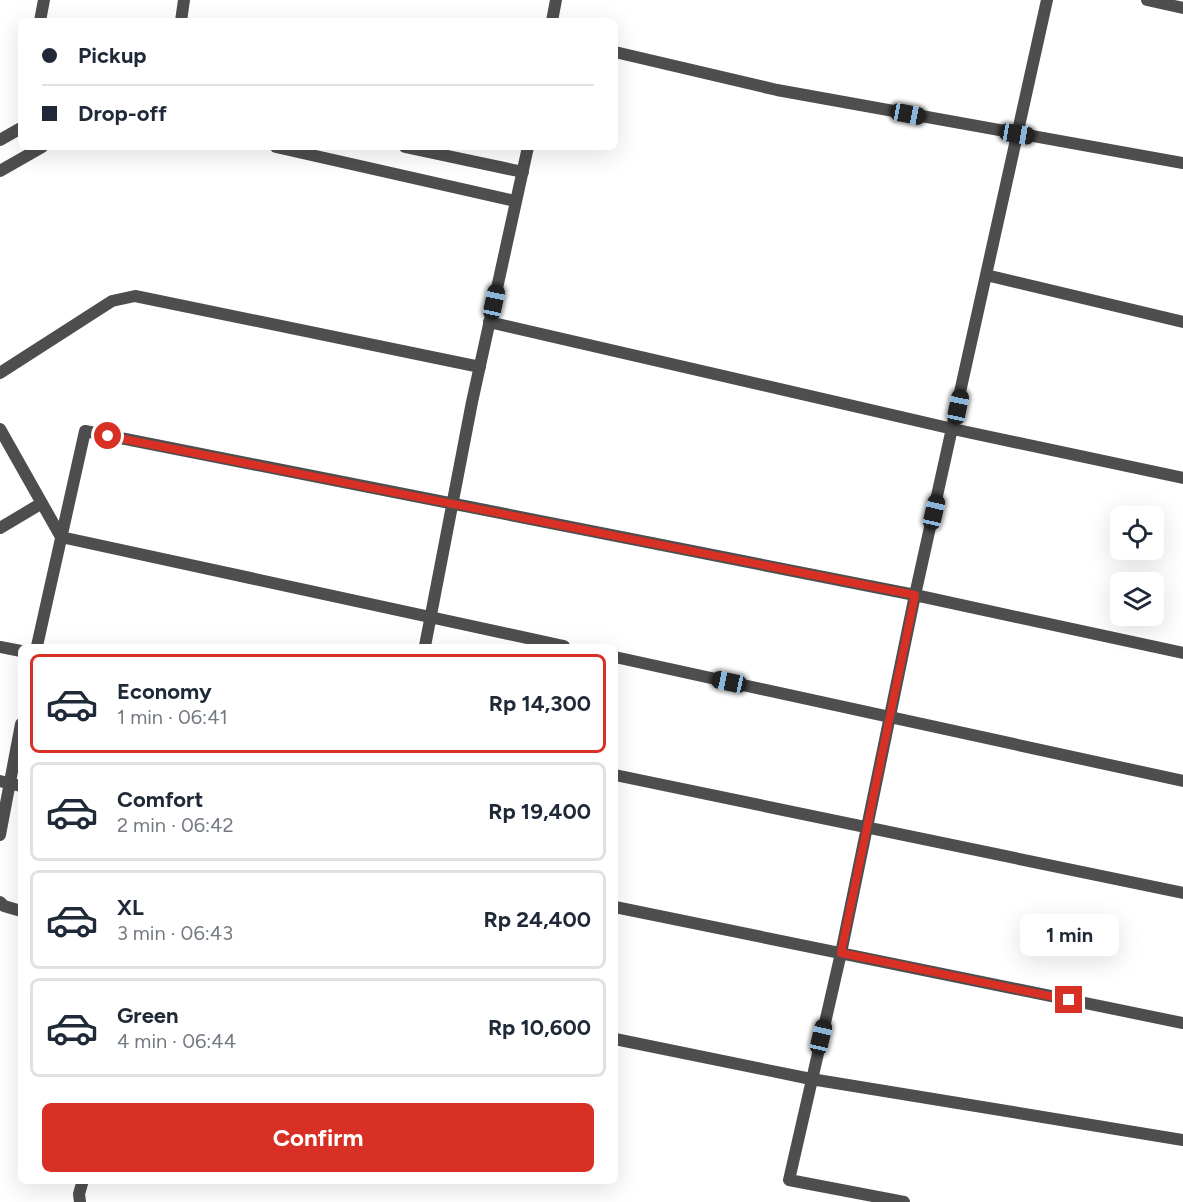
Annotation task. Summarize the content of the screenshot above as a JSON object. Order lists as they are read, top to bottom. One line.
{"page":{"banner":["Pickup","Drop-off"],"list":[{"name":"Economy","note":"1 min · 06:41","value":"Rp 14,300"},{"name":"Comfort","note":"2 min · 06:42","value":"Rp 19,400"},{"name":"XL","note":"3 min · 06:43","value":"Rp 24,400"},{"name":"Green","note":"4 min · 06:44","value":"Rp 10,600"}],"bubble":"1 min","buttons":"Confirm"}}
